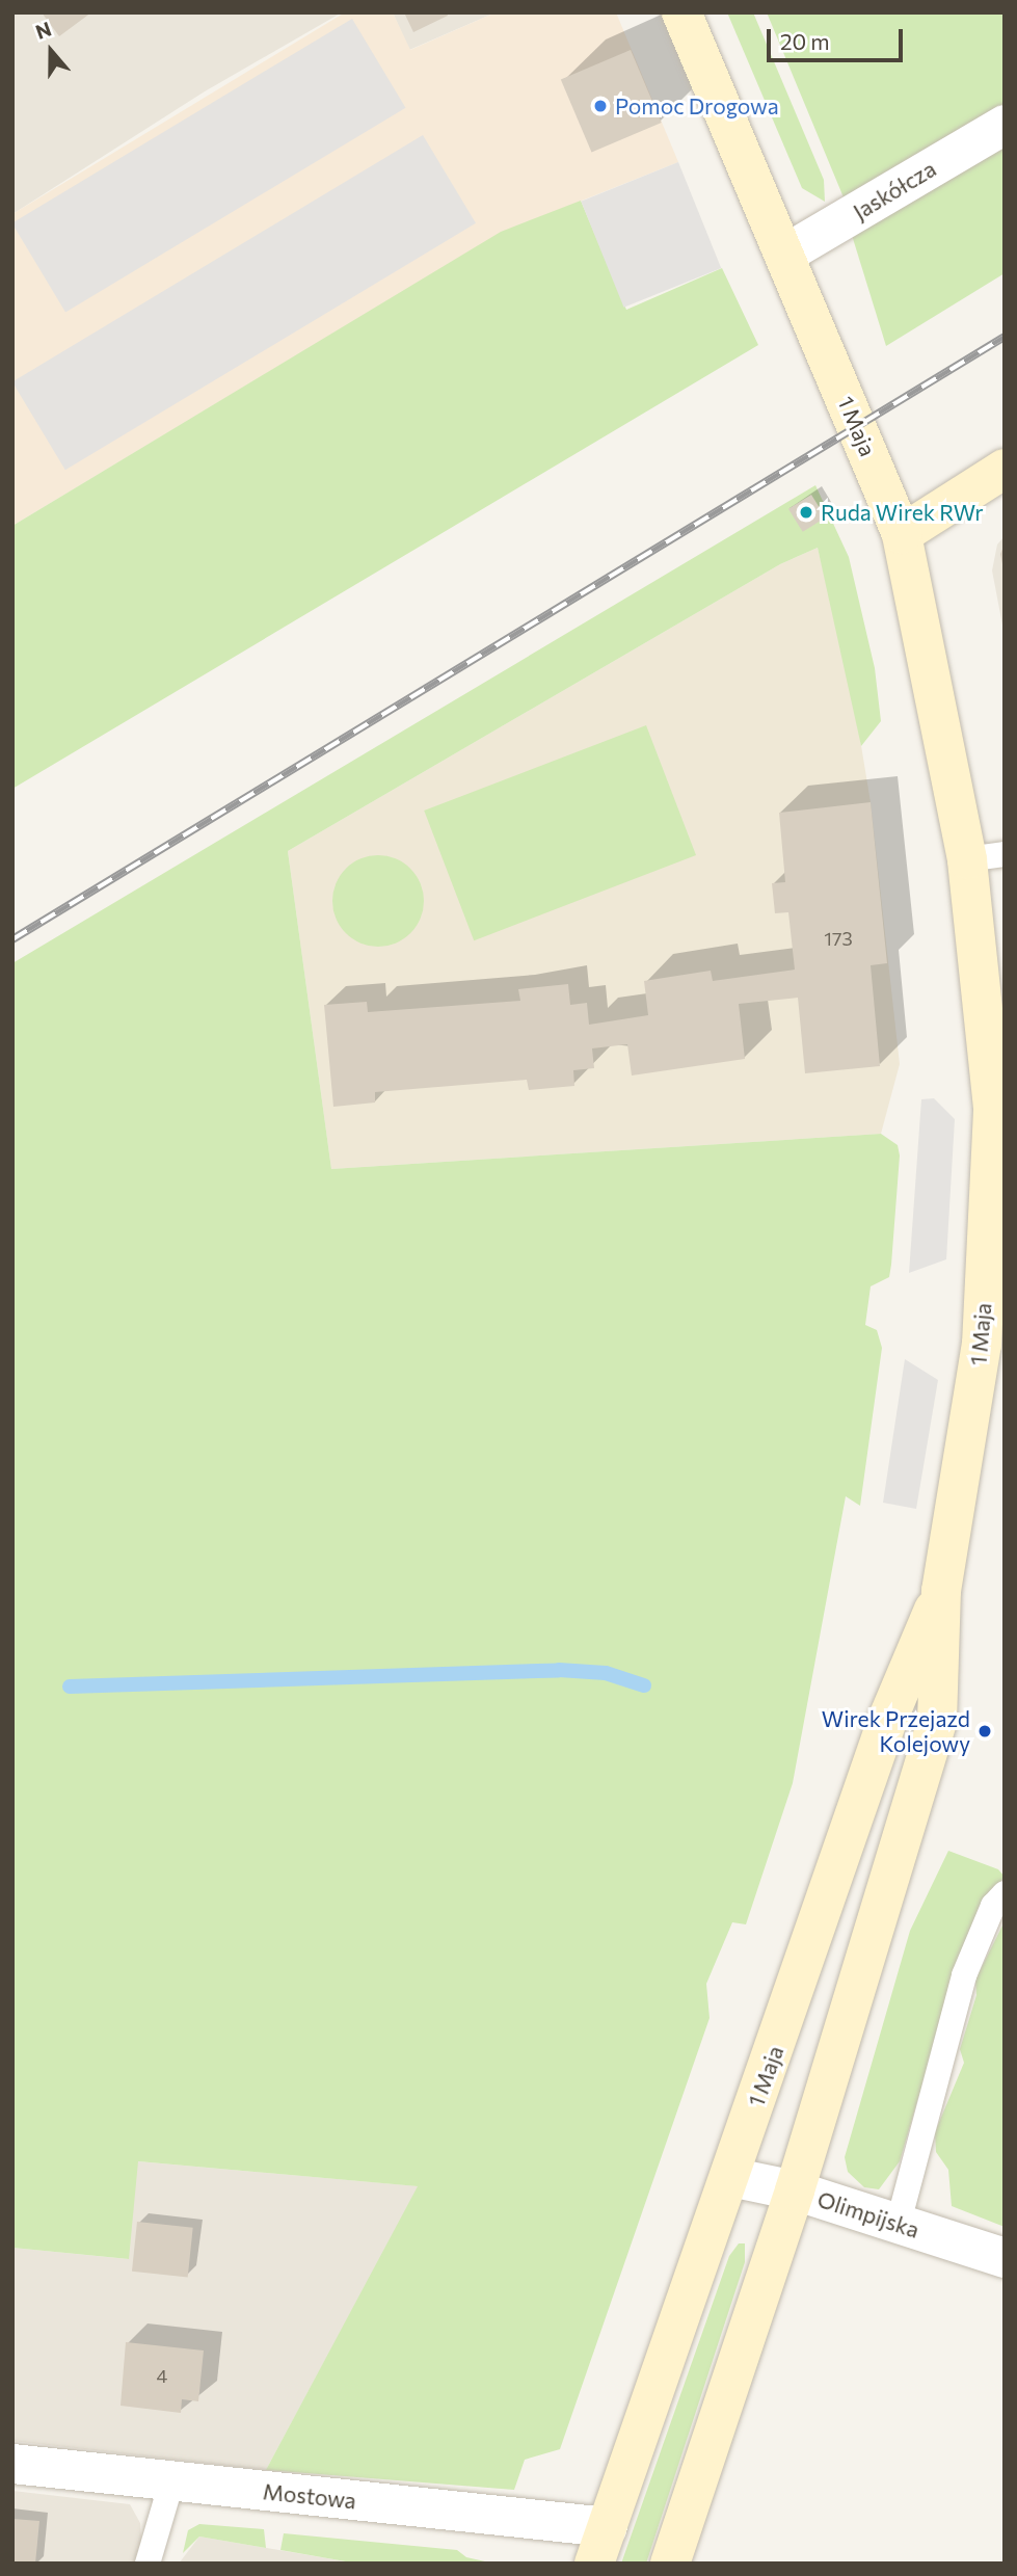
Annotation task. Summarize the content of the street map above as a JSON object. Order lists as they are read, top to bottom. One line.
{"streets":{"main road":["1 Maja"],"street":["Jaskółcza","Olimpijska","Mostowa"]},"crossings":[["Jaskółcza","1 Maja"],["1 Maja","Olimpijska"],["1 Maja","Mostowa"]],"places":["Pomoc Drogowa","Ruda Wirek RWr","Wirek Przejazd Kolejowy"],"house_numbers":["173","4"],"scale_bar":"20 m","north":"top"}
